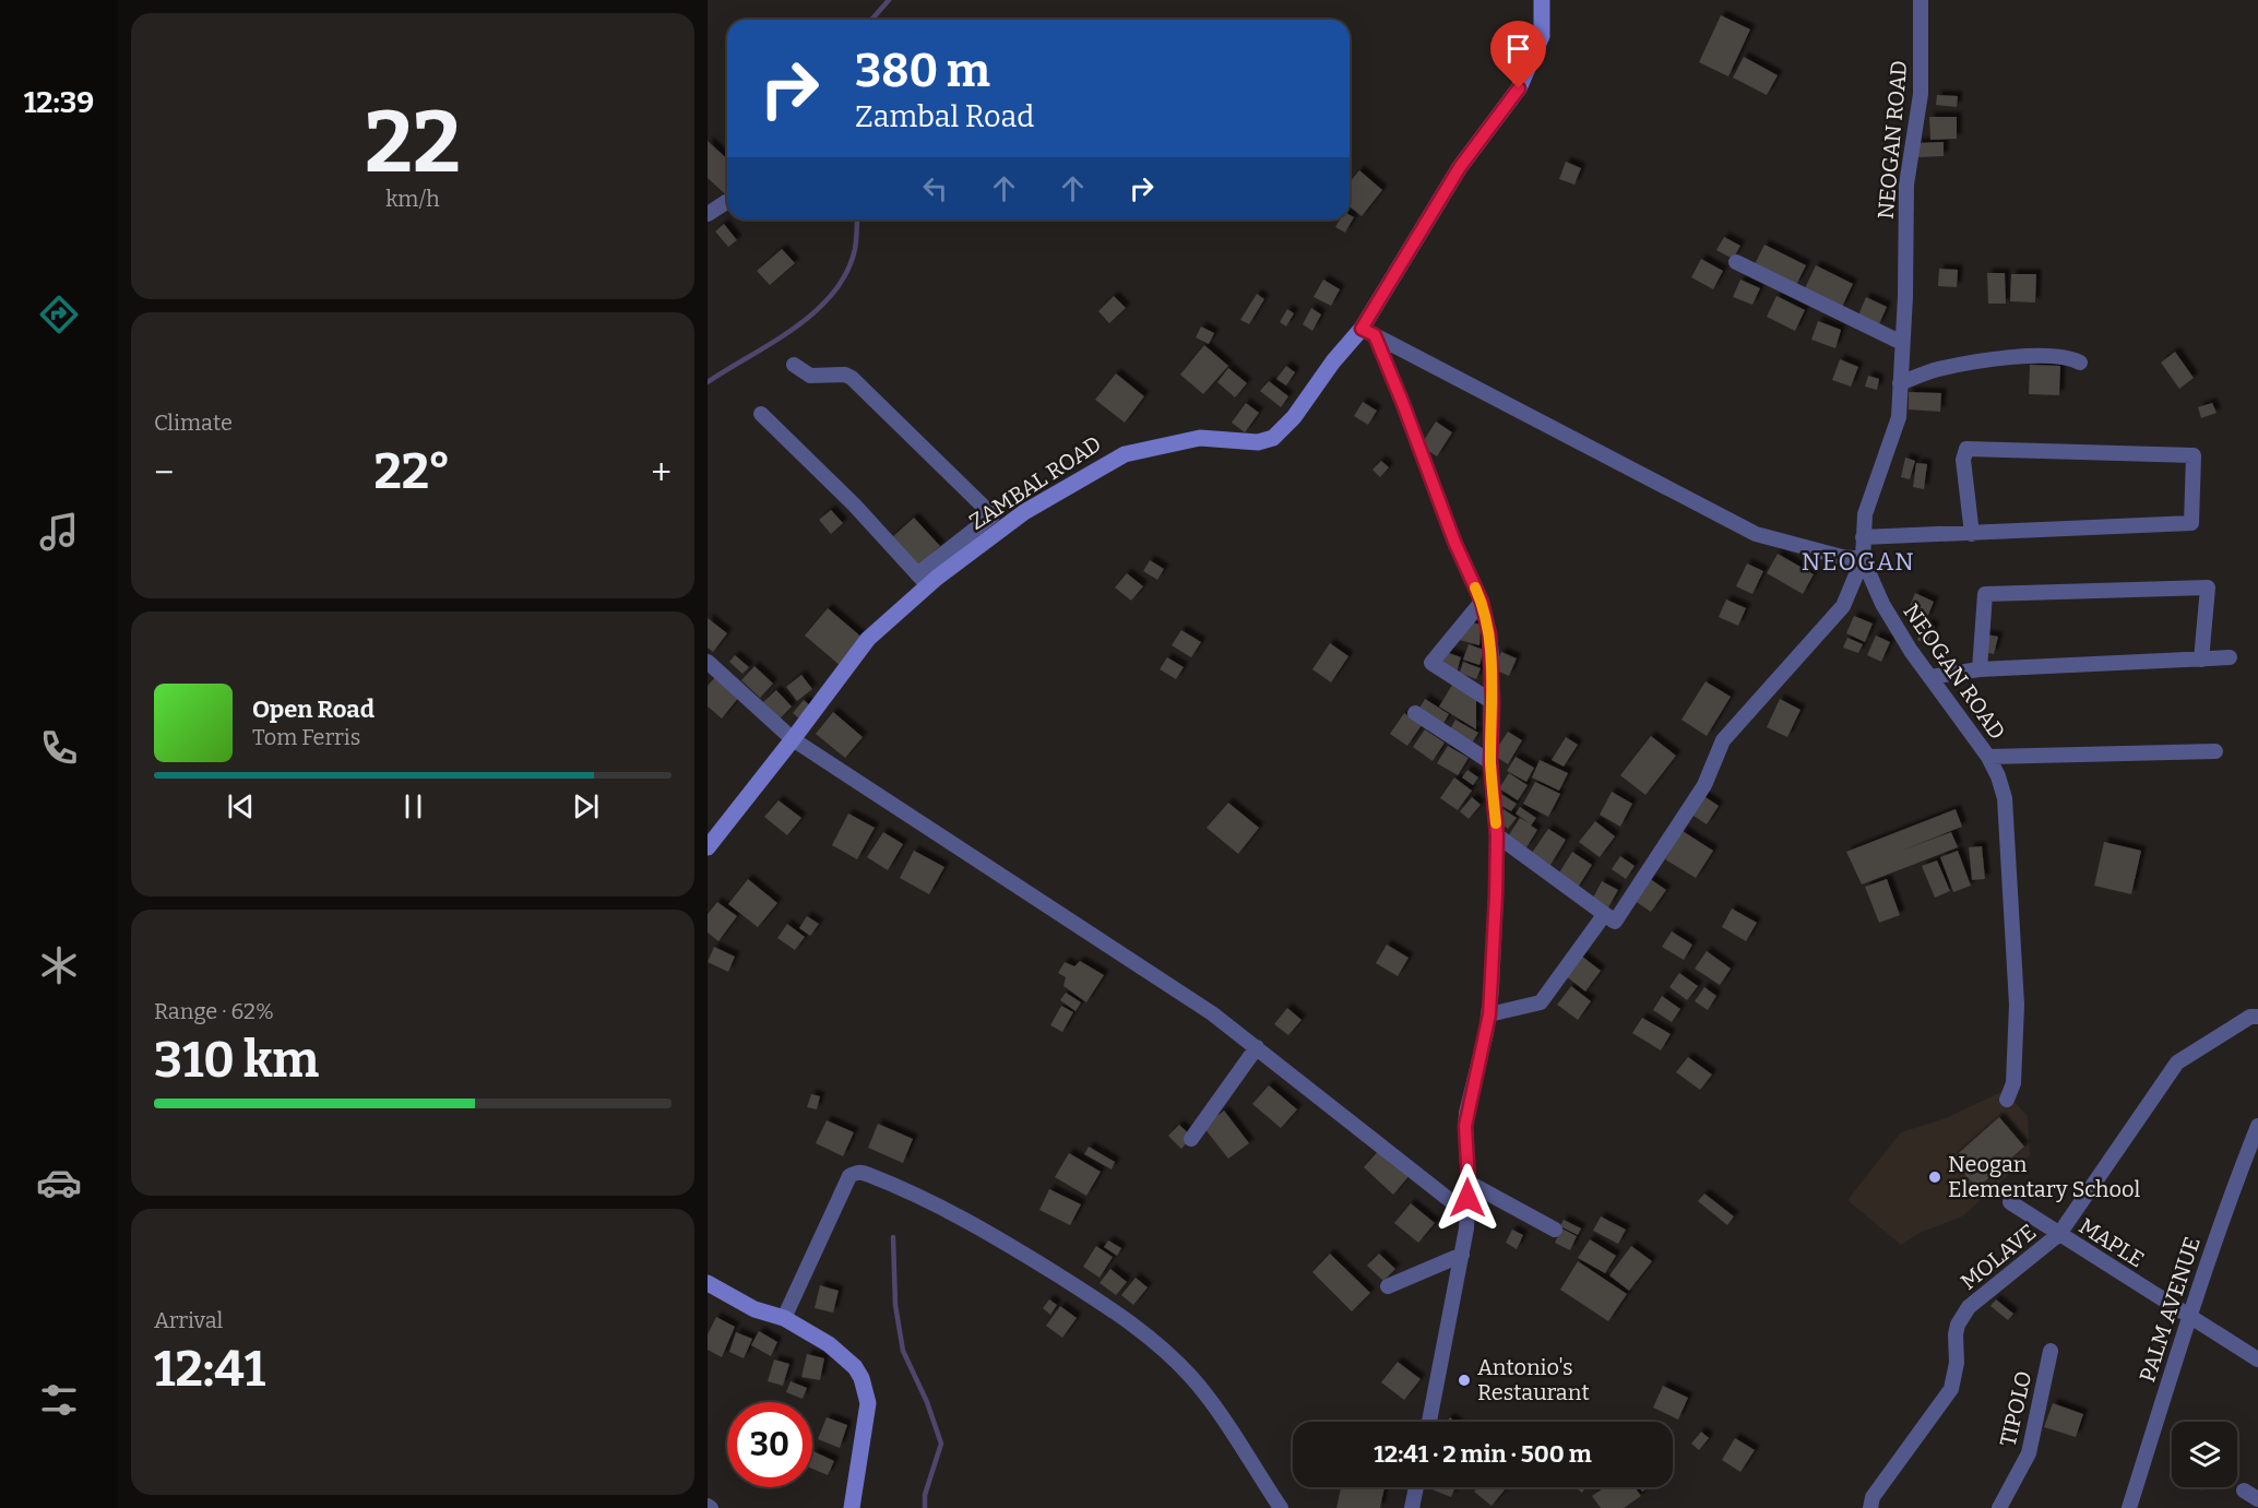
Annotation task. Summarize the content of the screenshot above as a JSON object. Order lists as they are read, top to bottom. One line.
{"streets":{"street":["NEOGAN ROAD","ZAMBAL ROAD","MAPLE","MOLAVE","PALM AVENUE","TIPOLO"]},"crossings":[["MAPLE","MOLAVE"],["MAPLE","PALM AVENUE"]],"districts":["NEOGAN"],"places":["Neogan Elementary School","Antonio's Restaurant"],"page":{"tabs":"12:39","tile":[["22","km/h"],"Climate",["Range · 62%","310 km"],["Arrival","12:41"]],"turn":["380 m","Zambal Road"],"heat":["−","22°","+"],"song":["Open Road","Tom Ferris"],"limit":"30","trip":"12:41 · 2 min · 500 m"}}
